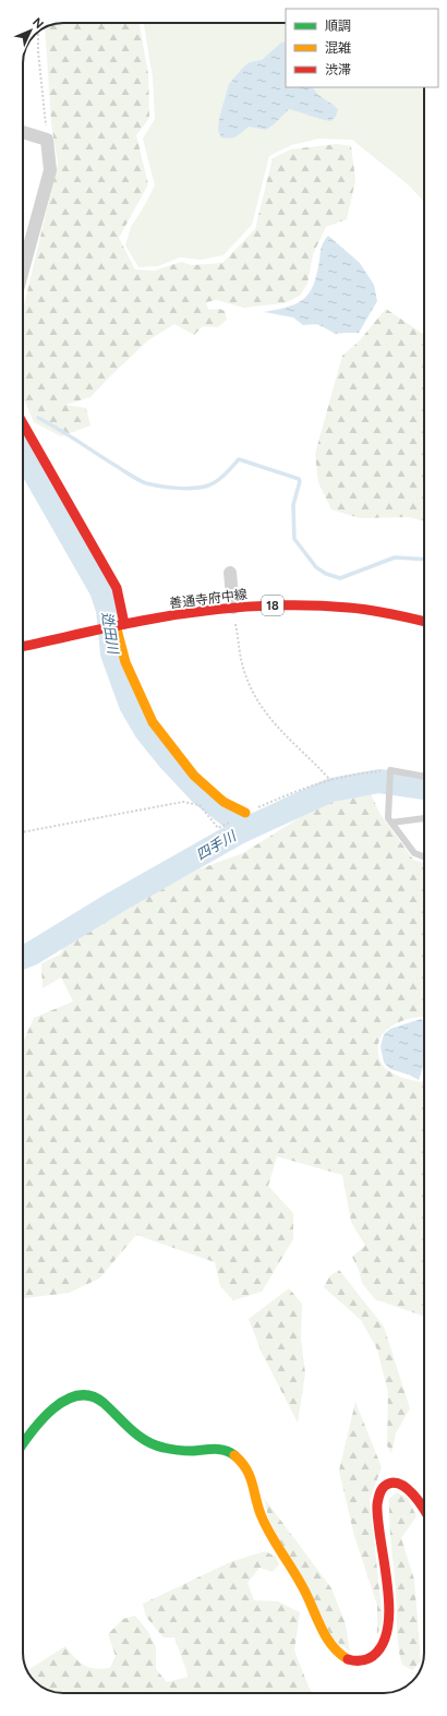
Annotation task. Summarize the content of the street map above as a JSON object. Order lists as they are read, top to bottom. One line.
{"streets":{"street":["善通寺府中線","18"]},"water":["迯田川","四手川"],"legend":["順調","混雑","渋滞"],"north":"top right"}
